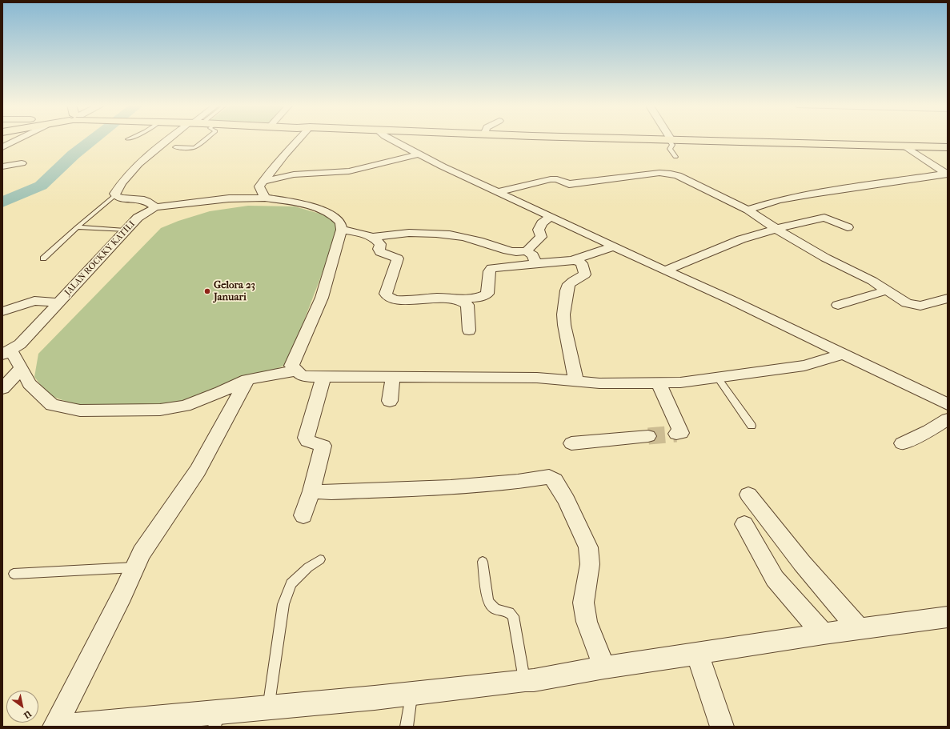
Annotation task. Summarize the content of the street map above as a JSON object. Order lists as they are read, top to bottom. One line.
{"streets":{"street":["JALAN ROCKKY KATILI"]},"places":["Gelora 23 Januari"],"north":"bottom right"}
